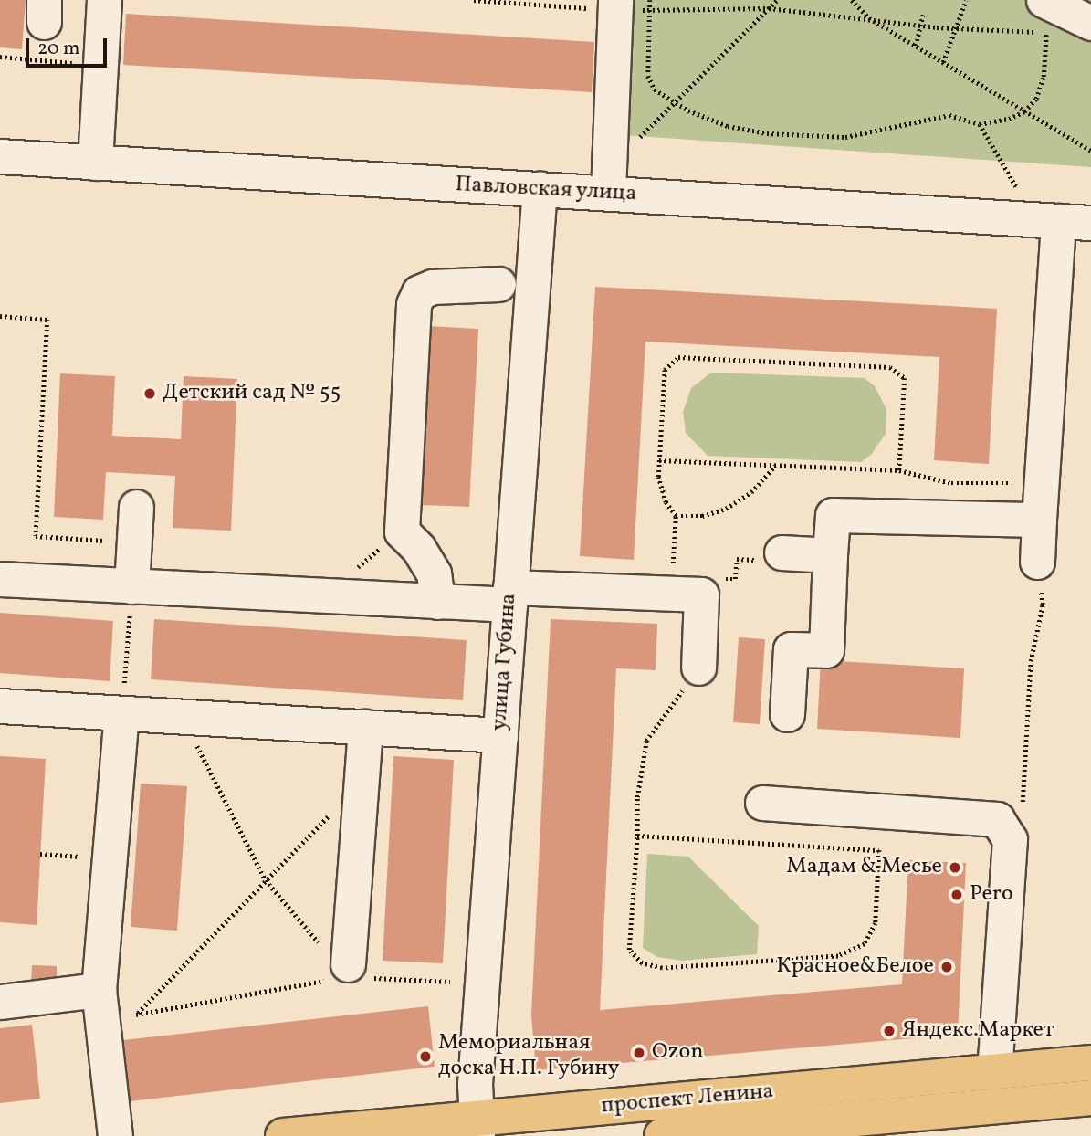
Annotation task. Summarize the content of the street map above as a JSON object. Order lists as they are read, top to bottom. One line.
{"streets":{"main road":["проспект Ленина"],"street":["Павловская улица","улица Губина"]},"crossings":[["Павловская улица","улица Губина"],["улица Губина","проспект Ленина"]],"places":["Детский сад № 55","Мадам & Месье","Pero","Красное&Белое","Яндекс.Маркет","Ozon","Мемориальная доска Н.П. Губину"],"scale_bar":"20 m"}
